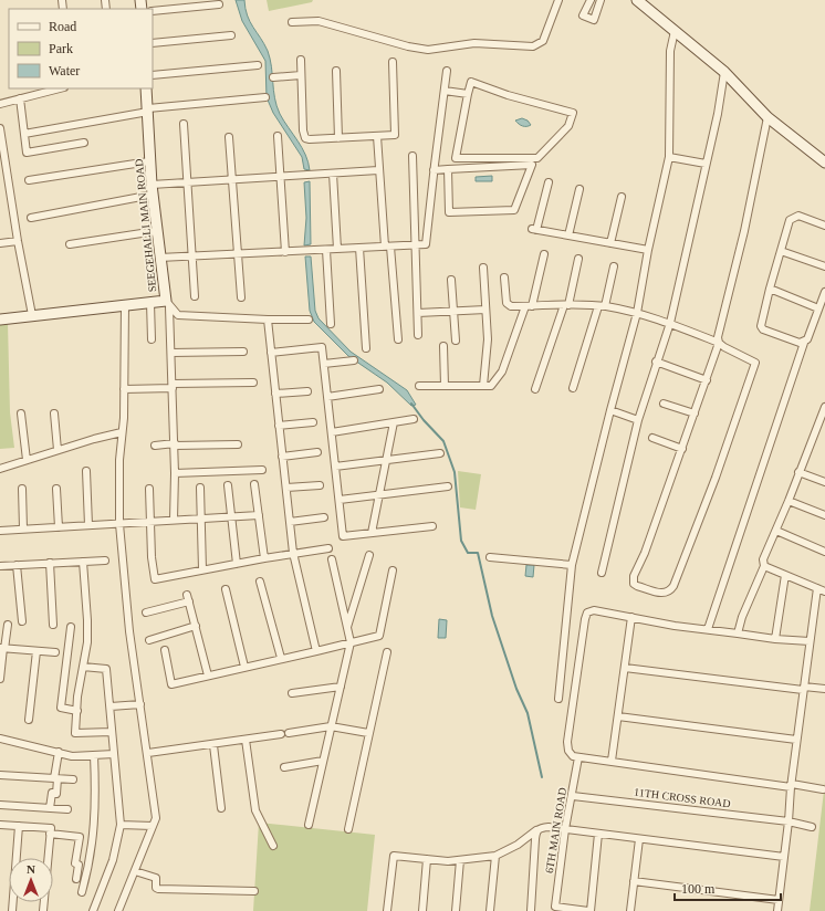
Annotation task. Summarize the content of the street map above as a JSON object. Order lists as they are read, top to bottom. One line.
{"streets":{"street":["SEEGEHALLI MAIN ROAD","11TH CROSS ROAD","6TH MAIN ROAD"]},"crossings":[["11TH CROSS ROAD","6TH MAIN ROAD"]],"legend":["Road","Park","Water"],"scale_bar":"100 m","north":"top"}
